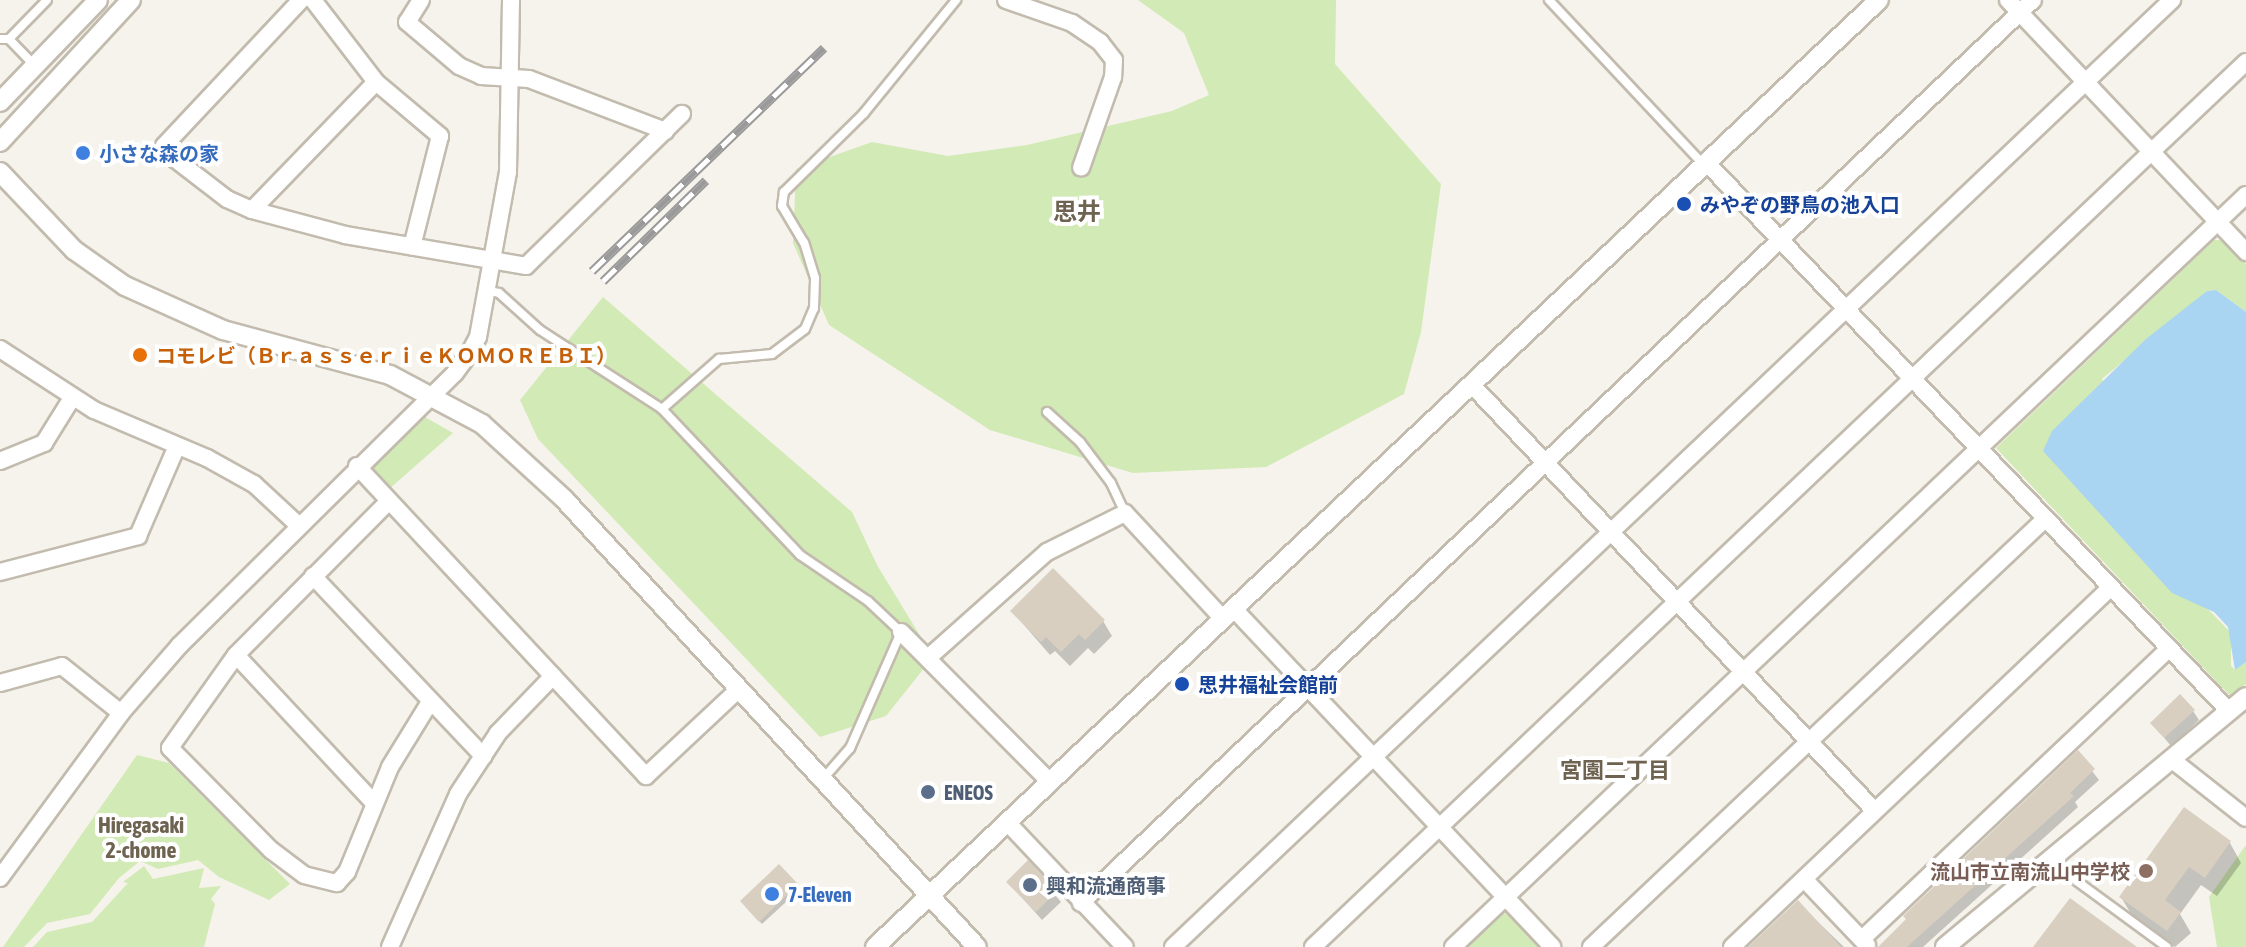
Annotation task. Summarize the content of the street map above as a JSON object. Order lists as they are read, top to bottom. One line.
{"districts":["思井","宮園二丁目","Hiregasaki 2-chome"],"places":["小さな森の家","みやぞの野鳥の池入口","コモレビ（ＢｒａｓｓｅｒｉｅＫＯＭＯＲＥＢＩ）","思井福祉会館前","ENEOS","流山市立南流山中学校","興和流通商事","7-Eleven"]}
